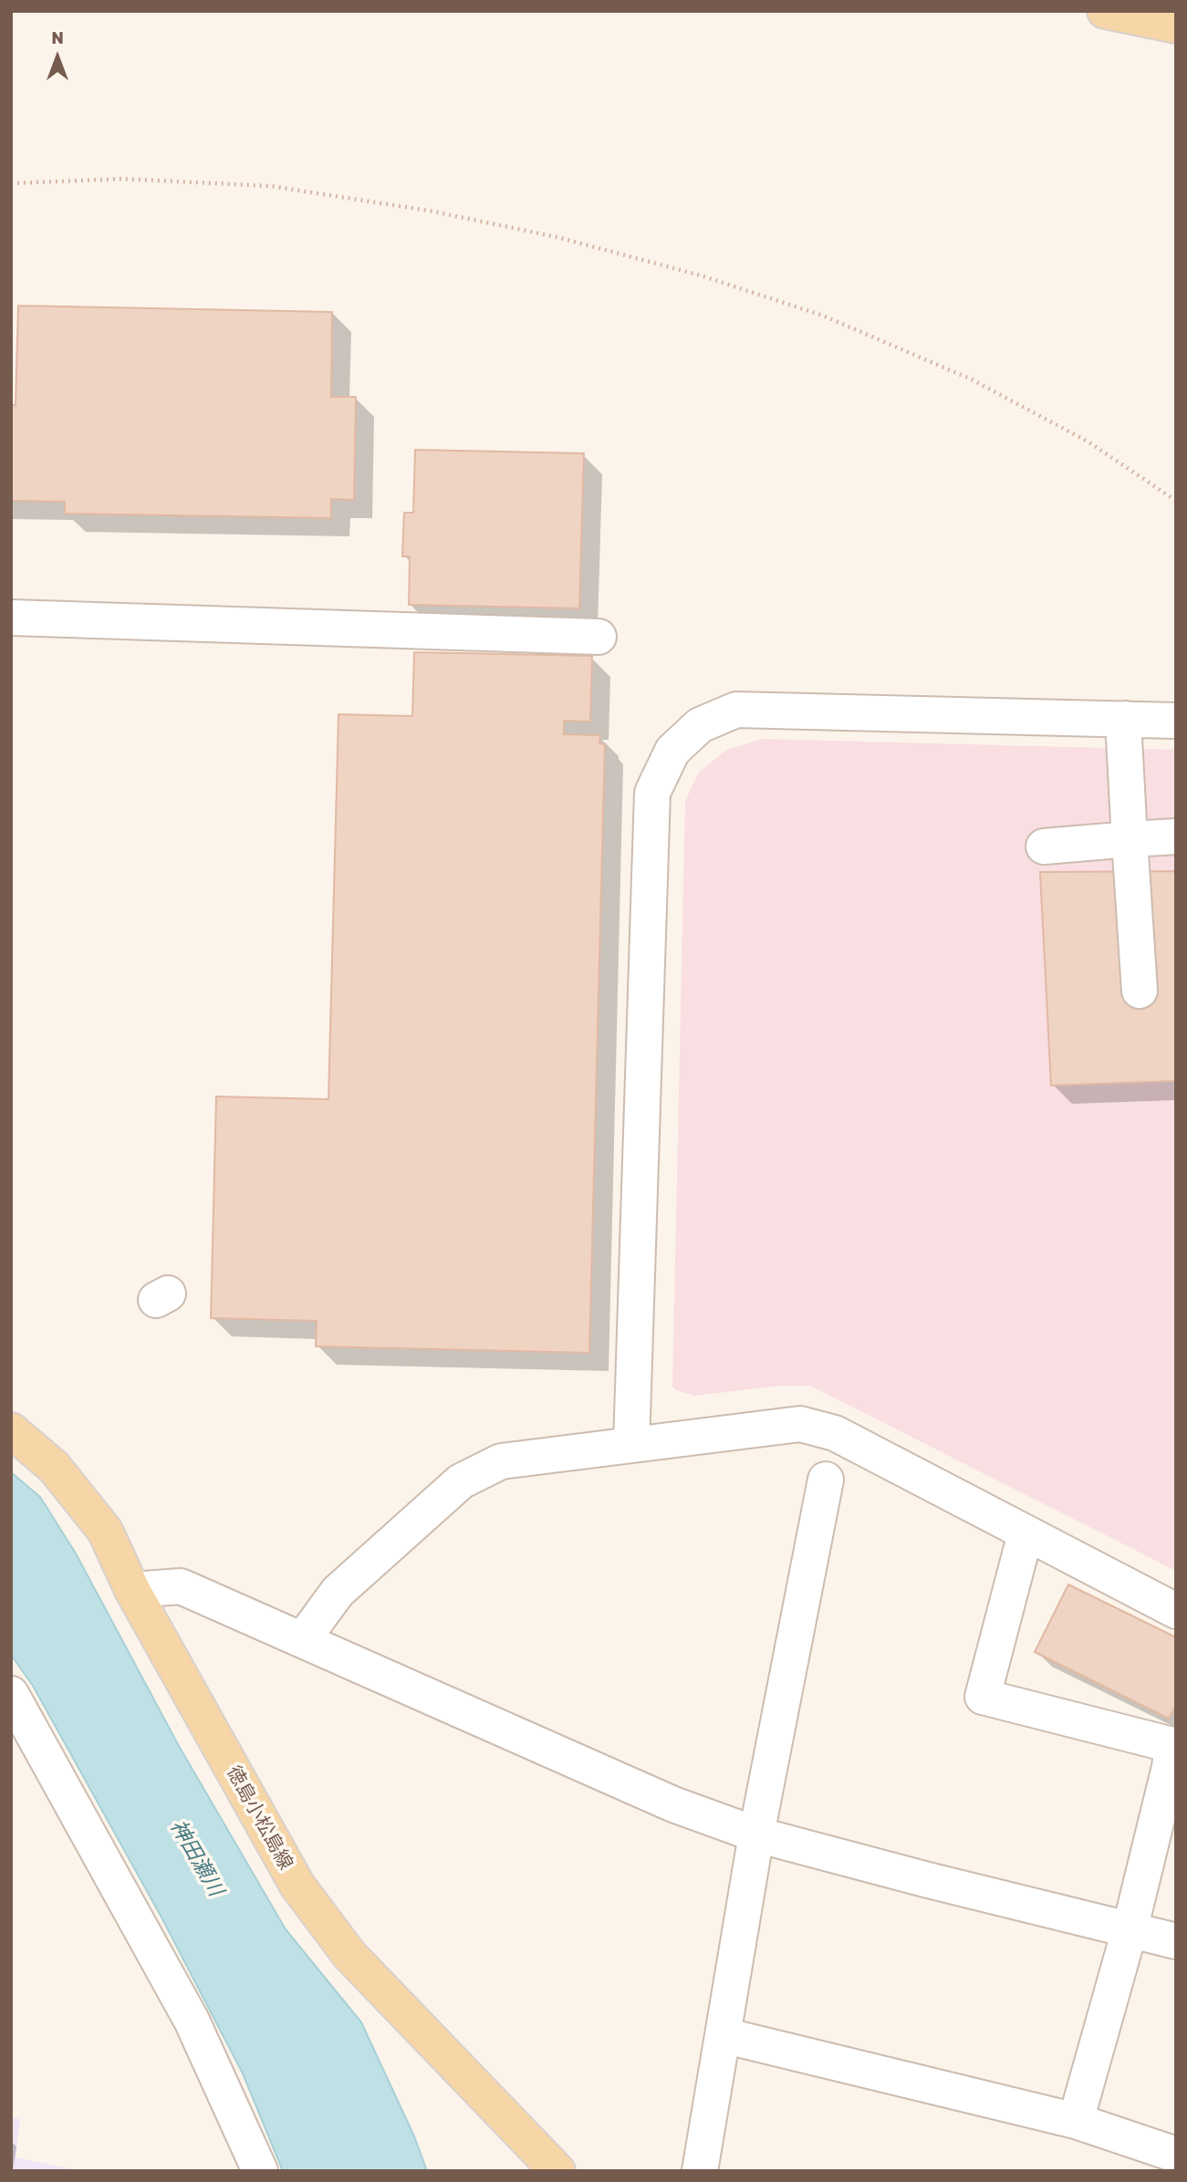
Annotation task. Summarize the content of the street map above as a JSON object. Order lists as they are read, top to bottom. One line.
{"streets":{"main road":["徳島小松島線"]},"water":["神田瀬川"],"north":"top"}
